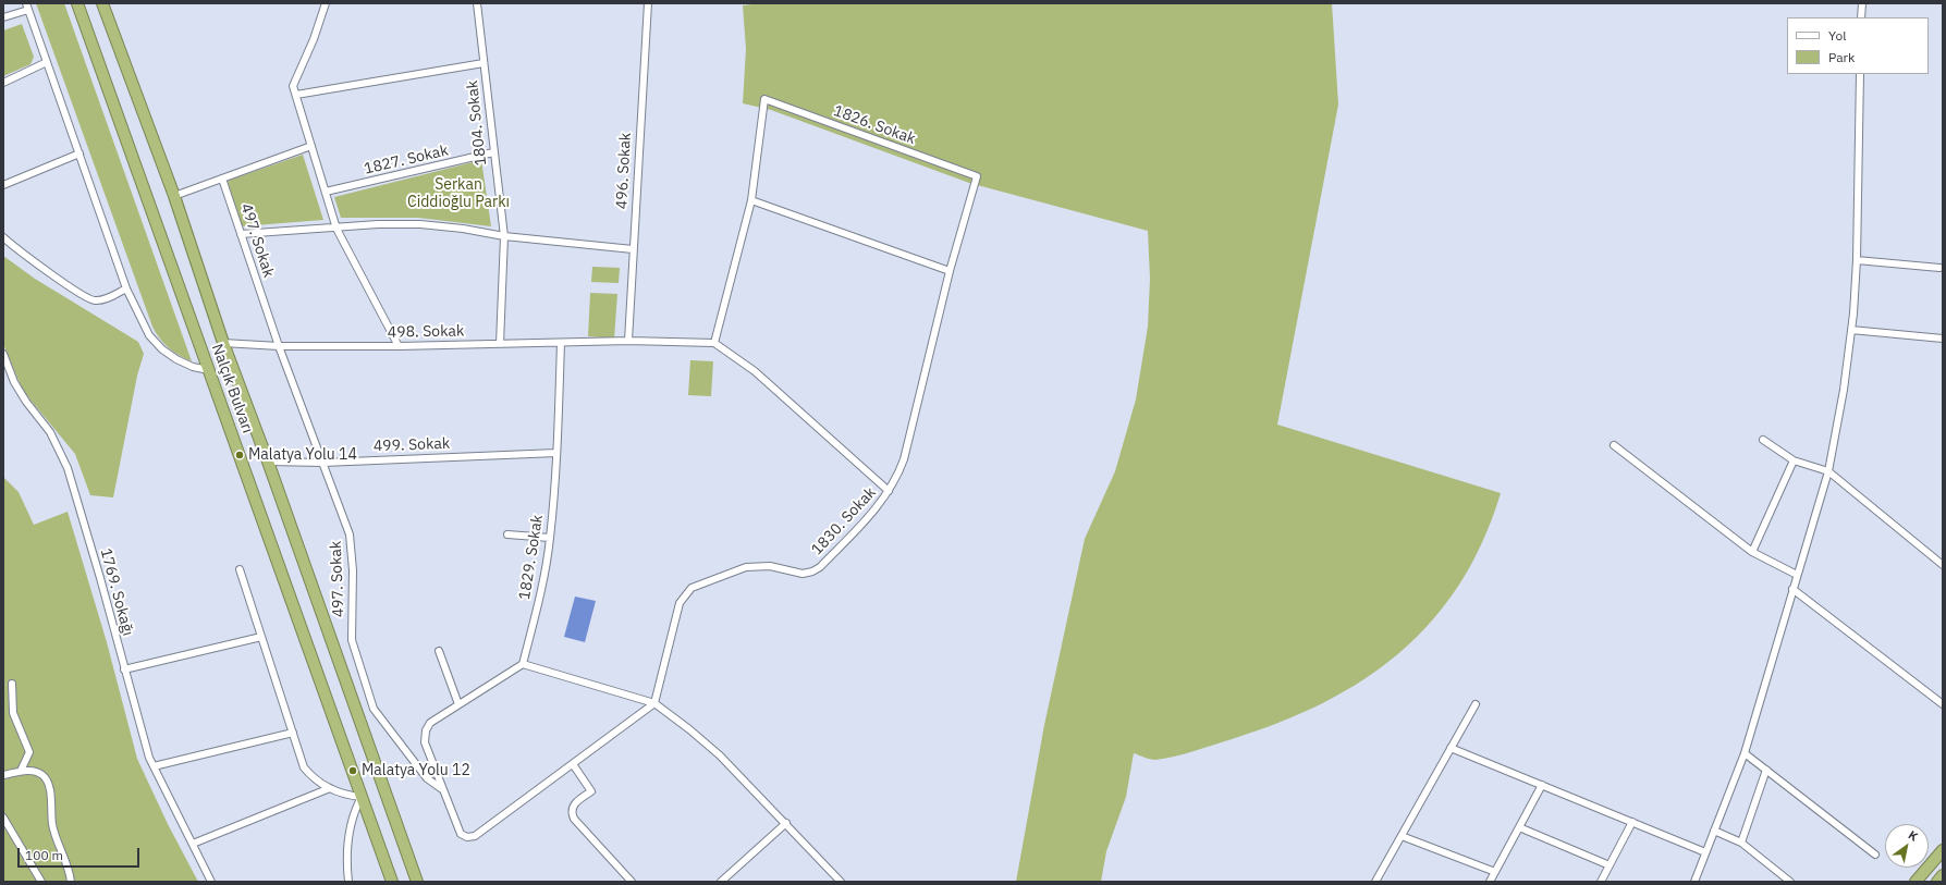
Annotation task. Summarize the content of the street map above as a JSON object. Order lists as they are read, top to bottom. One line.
{"streets":{"highway":["Nalçık Bulvarı"],"street":["1804. Sokak","1826. Sokak","1827. Sokak","496. Sokak","497. Sokak","498. Sokak","499. Sokak","1830. Sokak","1829. Sokak","1769. Sokağı"]},"crossings":[["1804. Sokak","1827. Sokak"],["1804. Sokak","498. Sokak"],["1826. Sokak","1830. Sokak"],["496. Sokak","498. Sokak"],["497. Sokak","498. Sokak"],["497. Sokak","499. Sokak"],["498. Sokak","Nalçık Bulvarı"],["498. Sokak","1829. Sokak"],["Nalçık Bulvarı","499. Sokak"],["499. Sokak","1829. Sokak"]],"parks":["Serkan Ciddioğlu Parkı"],"places":["Malatya Yolu 14","Malatya Yolu 12"],"legend":["Yol","Park"],"scale_bar":"100 m","north":"top right"}
